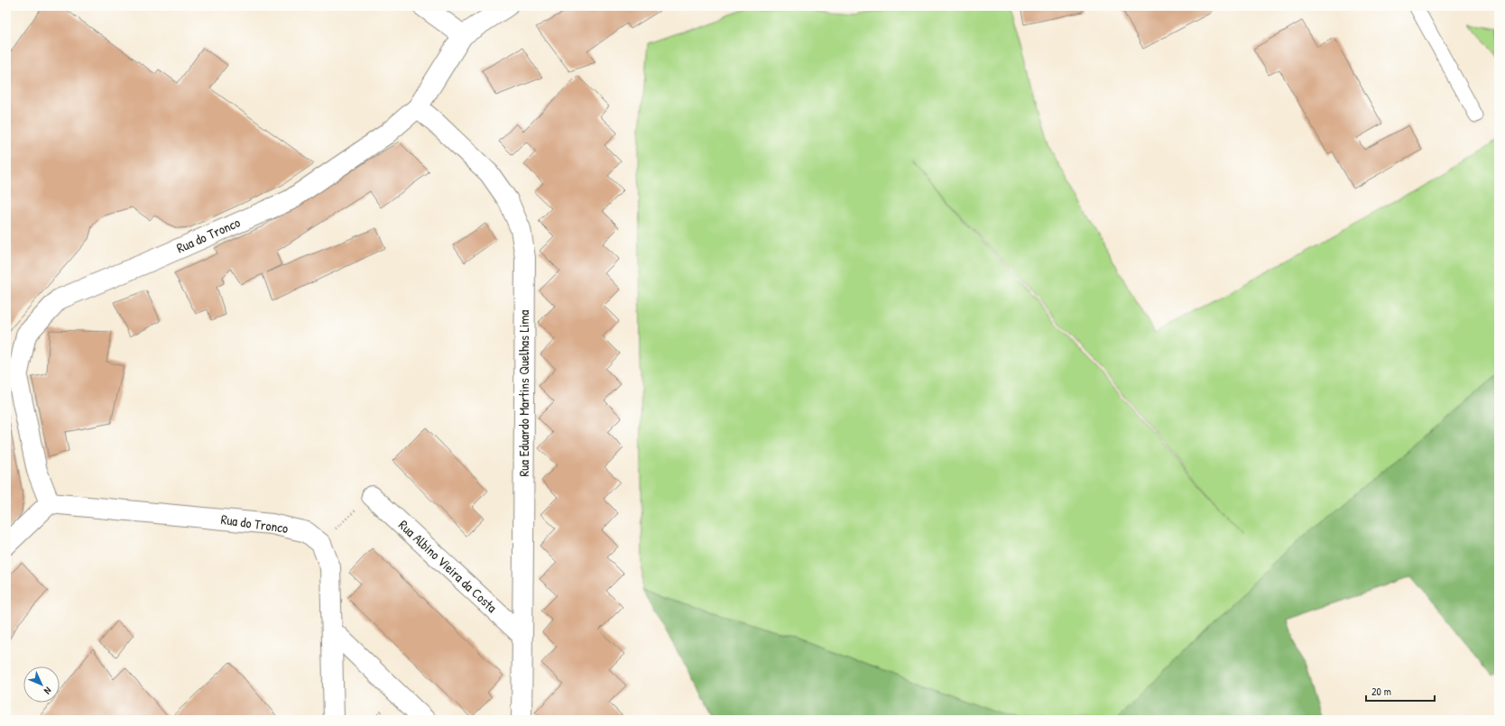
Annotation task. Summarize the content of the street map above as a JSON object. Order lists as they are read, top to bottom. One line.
{"streets":{"street":["Rua do Tronco","Rua Eduardo Martins Quelhas Lima","Rua Albino Vieira da Costa"]},"crossings":[["Rua do Tronco","Rua Eduardo Martins Quelhas Lima"],["Rua Eduardo Martins Quelhas Lima","Rua Albino Vieira da Costa"]],"scale_bar":"20 m","north":"bottom right"}
